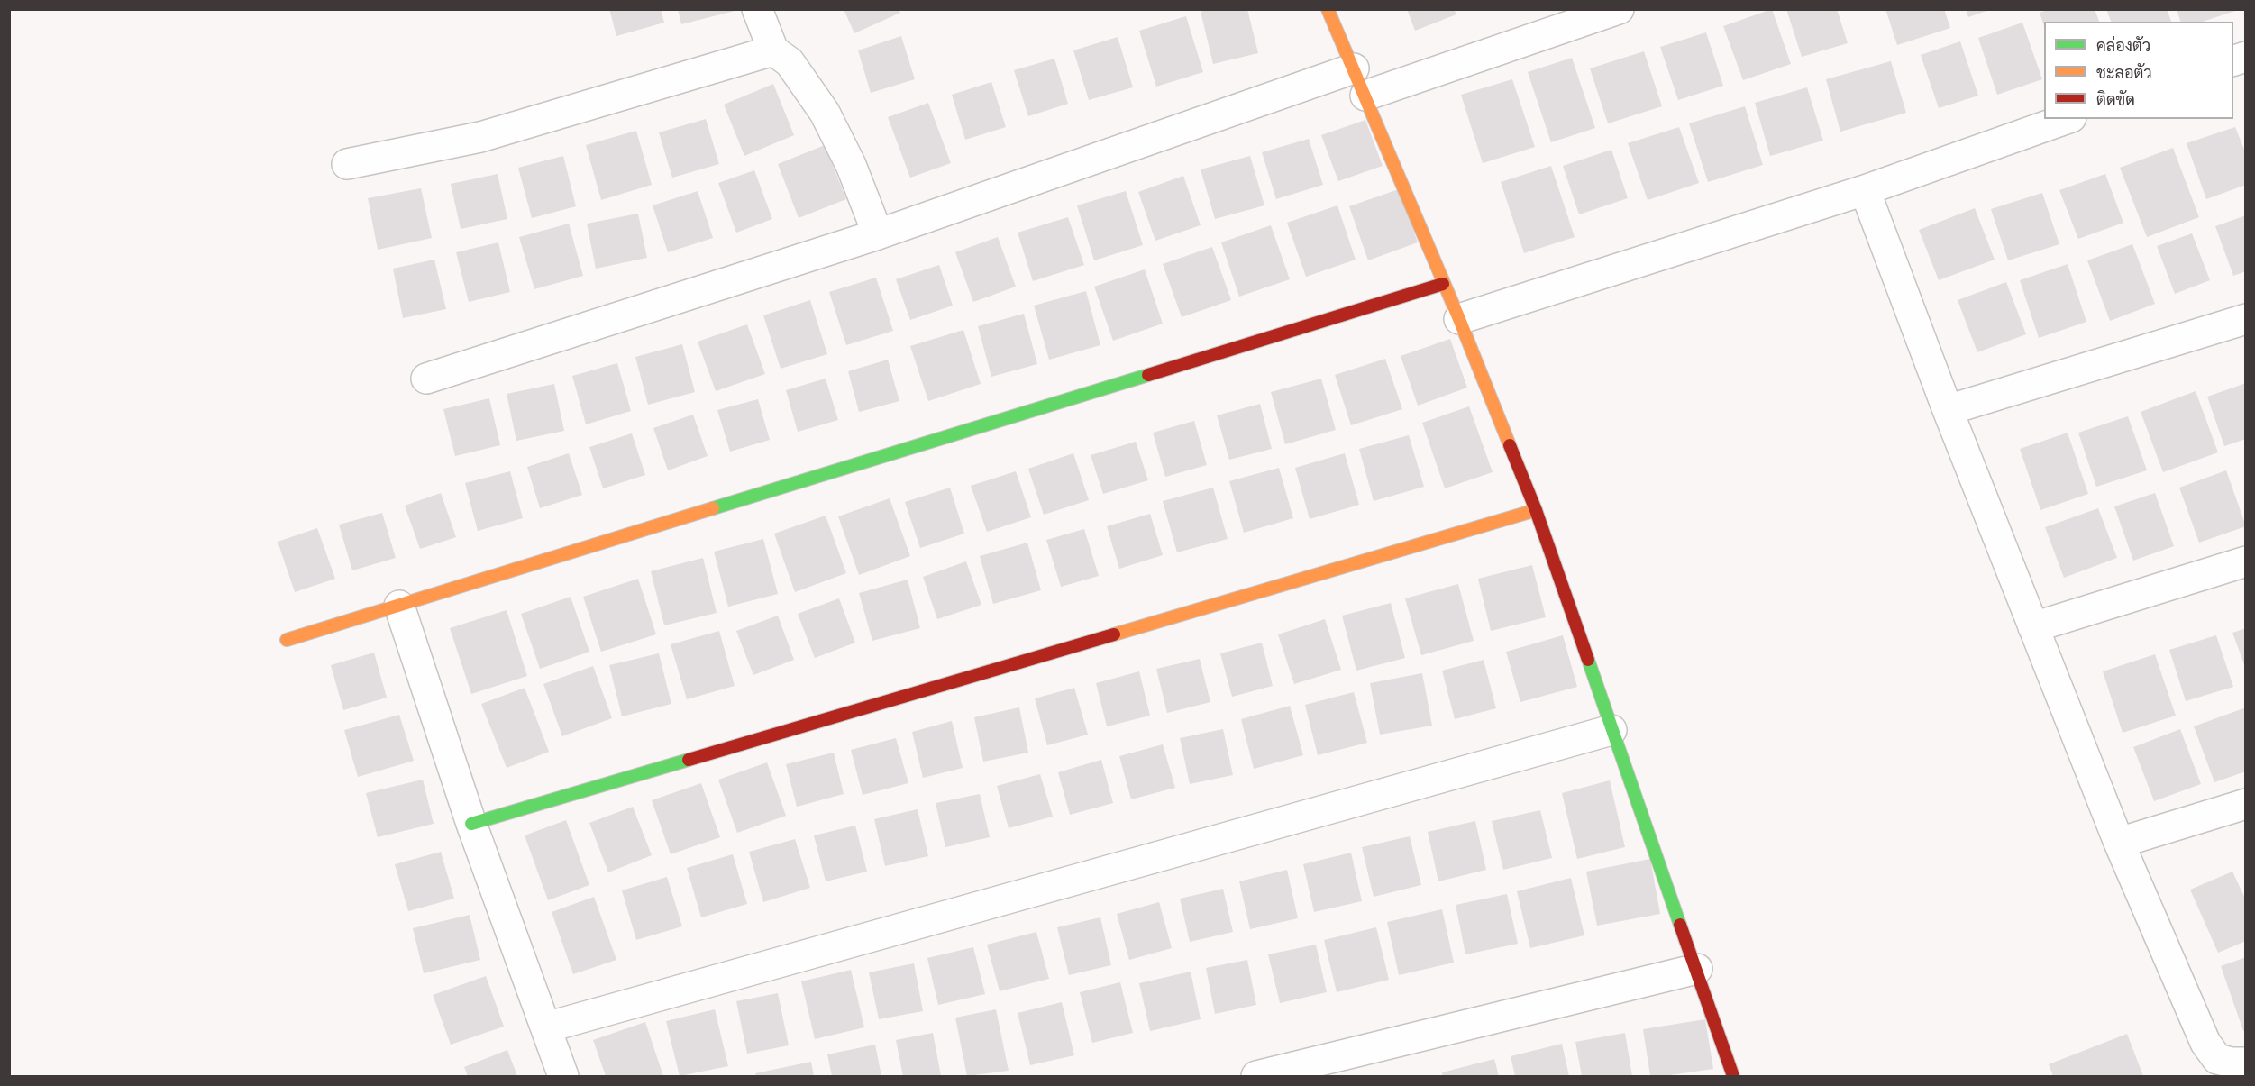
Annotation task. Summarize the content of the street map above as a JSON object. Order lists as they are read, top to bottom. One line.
{"legend":["คล่องตัว","ชะลอตัว","ติดขัด"]}
